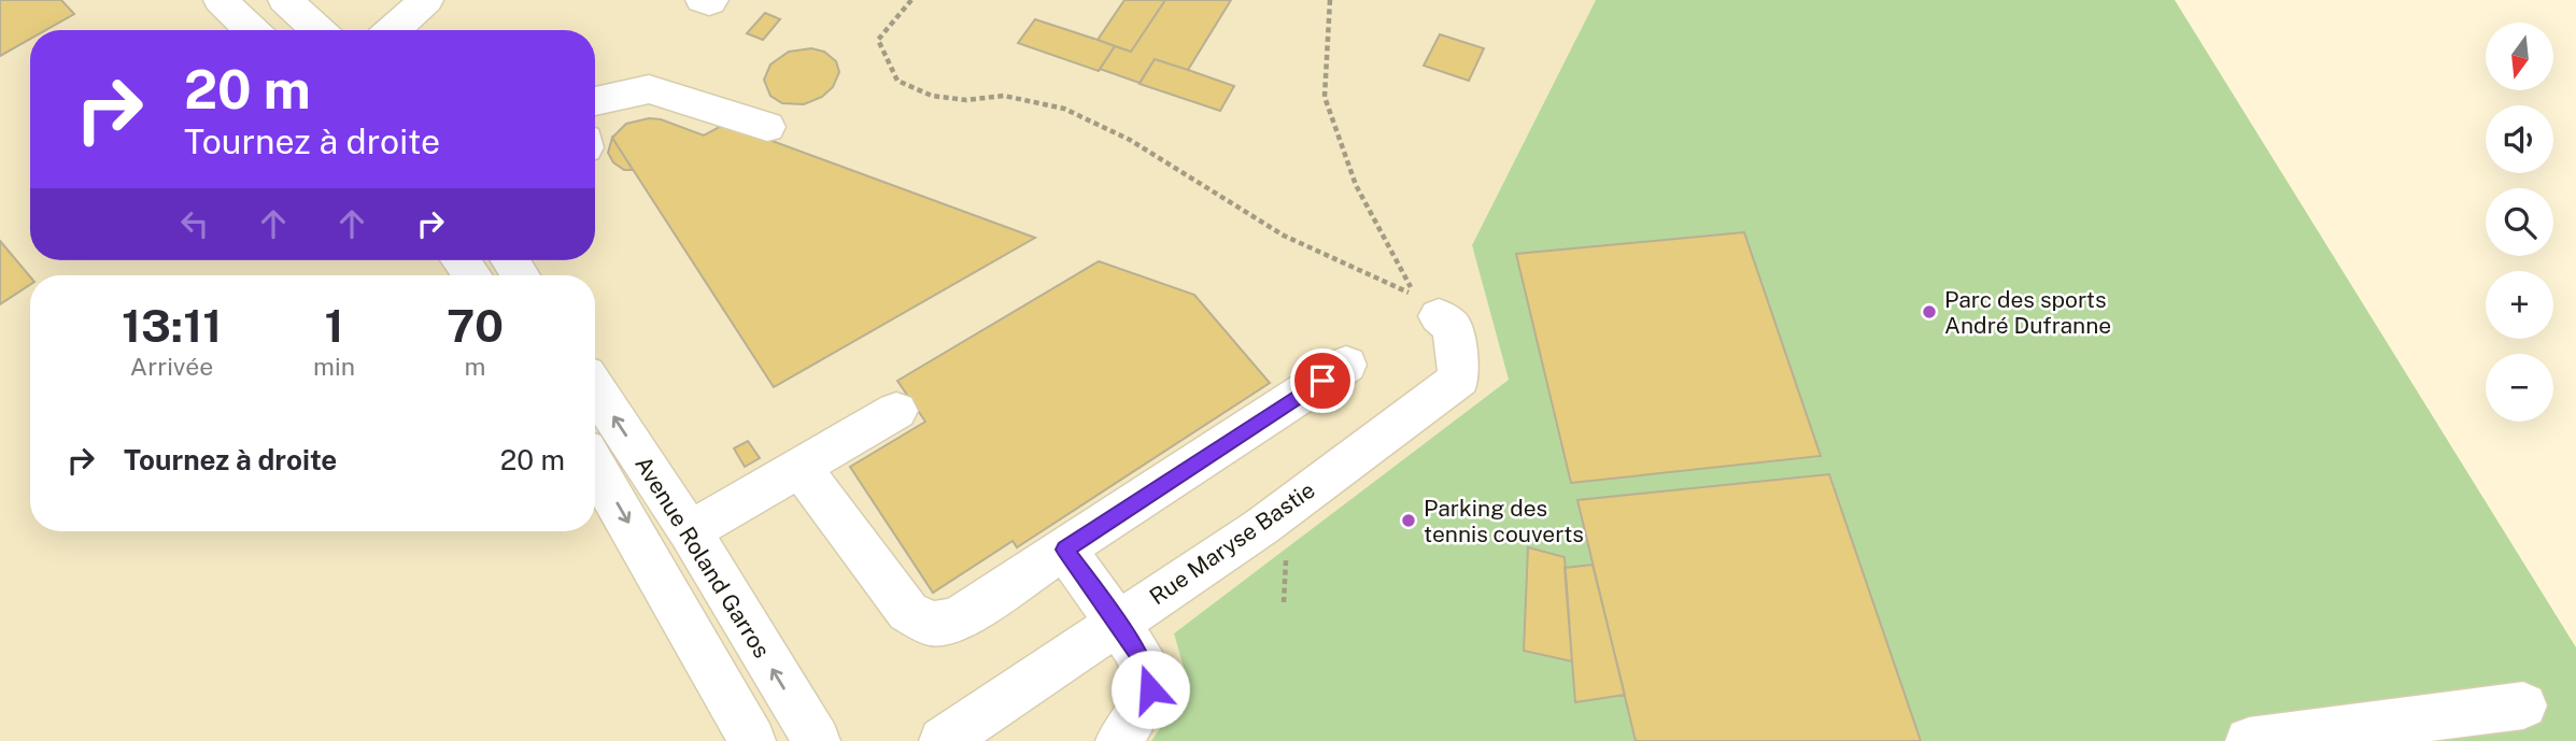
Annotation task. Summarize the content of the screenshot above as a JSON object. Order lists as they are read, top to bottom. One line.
{"streets":{"street":["Rue Maryse Bastie","Avenue Roland Garros"]},"places":["Parc des sports André Dufranne","Parking des tennis couverts"],"north":"bottom","page":{"map_buttons":["+","−"],"turn":["20 m","Tournez à droite"],"eta":["13:11","Arrivée","1","min","70","m"],"list":[{"name":"Tournez à droite","value":"20 m"}]}}
